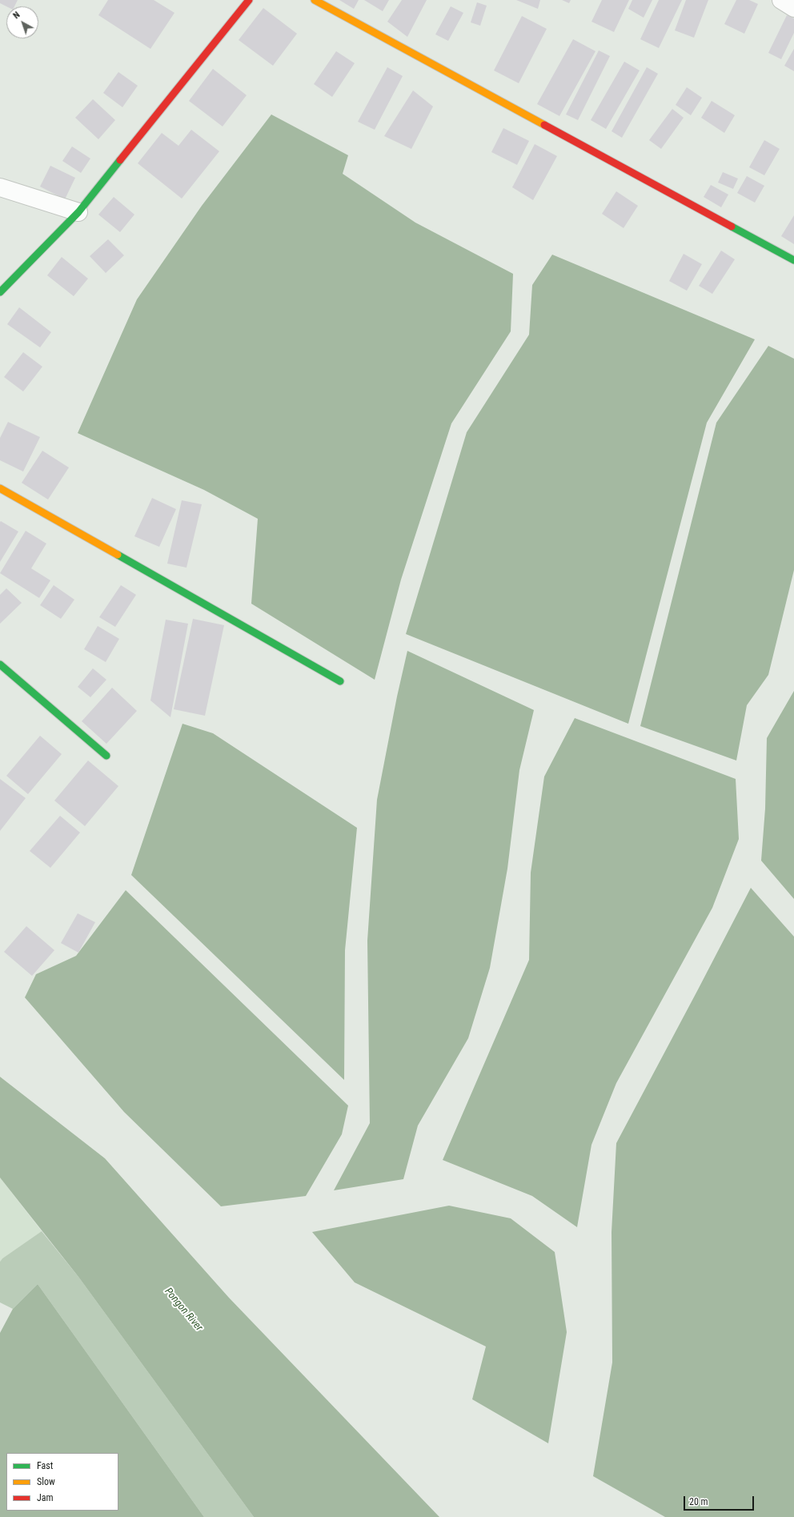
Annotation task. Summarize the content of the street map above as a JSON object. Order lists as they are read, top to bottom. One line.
{"water":["Pongon River"],"legend":["Fast","Slow","Jam"],"scale_bar":"20 m","north":"top left"}
